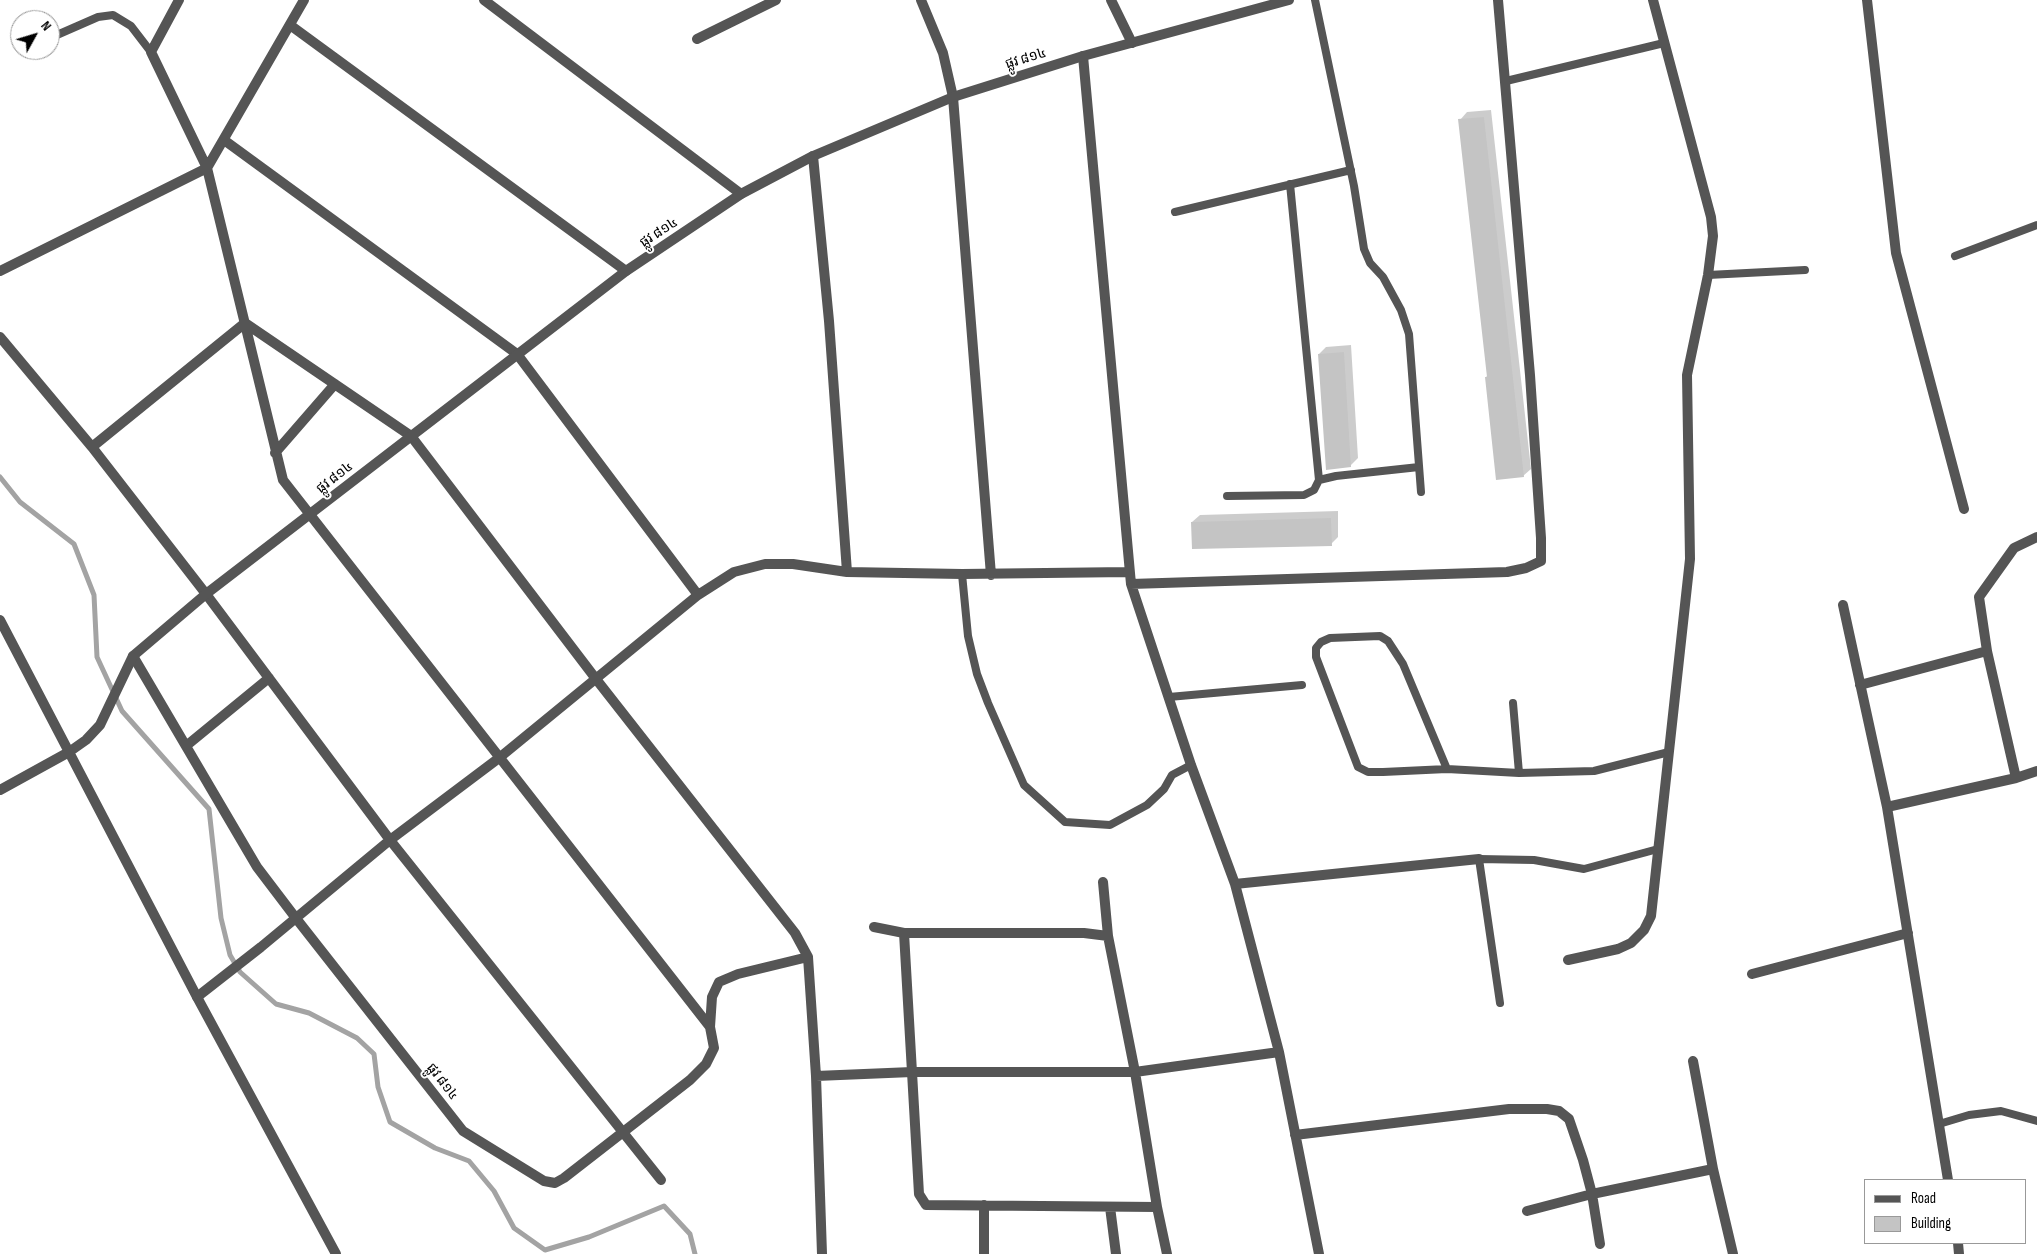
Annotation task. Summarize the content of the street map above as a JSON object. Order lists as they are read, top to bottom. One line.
{"streets":{"street":["ផ្លូវ ៨១៤"]},"legend":["Road","Building"],"north":"top right"}
